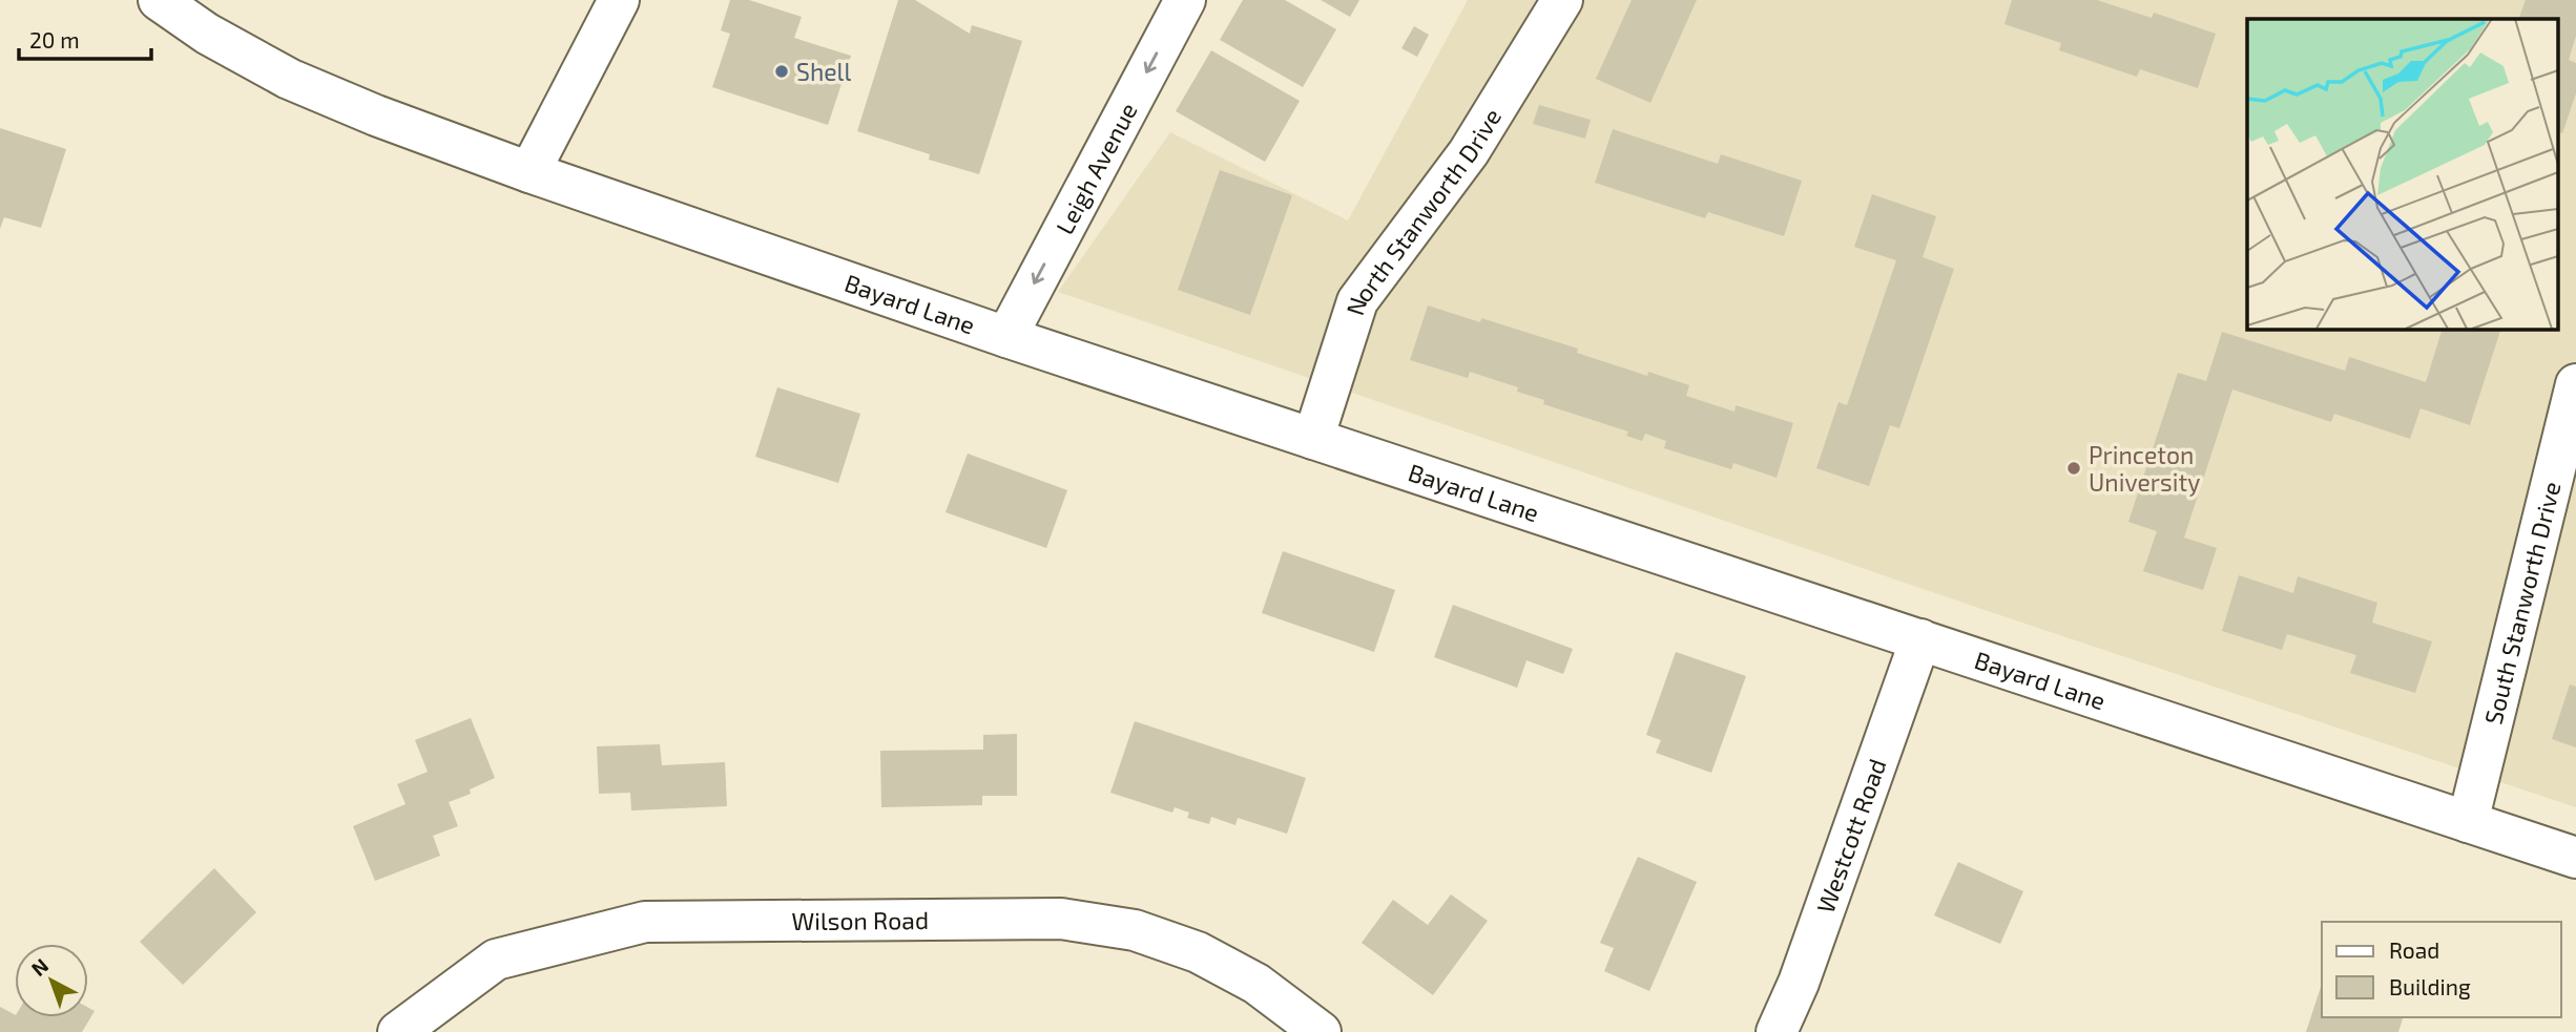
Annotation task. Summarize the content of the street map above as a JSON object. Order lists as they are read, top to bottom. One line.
{"streets":{"main road":["Leigh Avenue","North Stanworth Drive","Bayard Lane","South Stanworth Drive","Westcott Road","Wilson Road"]},"crossings":[["Leigh Avenue","Bayard Lane"],["North Stanworth Drive","Bayard Lane"],["Bayard Lane","South Stanworth Drive"],["Bayard Lane","Westcott Road"]],"one_way":["Leigh Avenue"],"places":["Shell","Princeton University"],"legend":["Road","Building"],"scale_bar":"20 m","north":"top left"}
